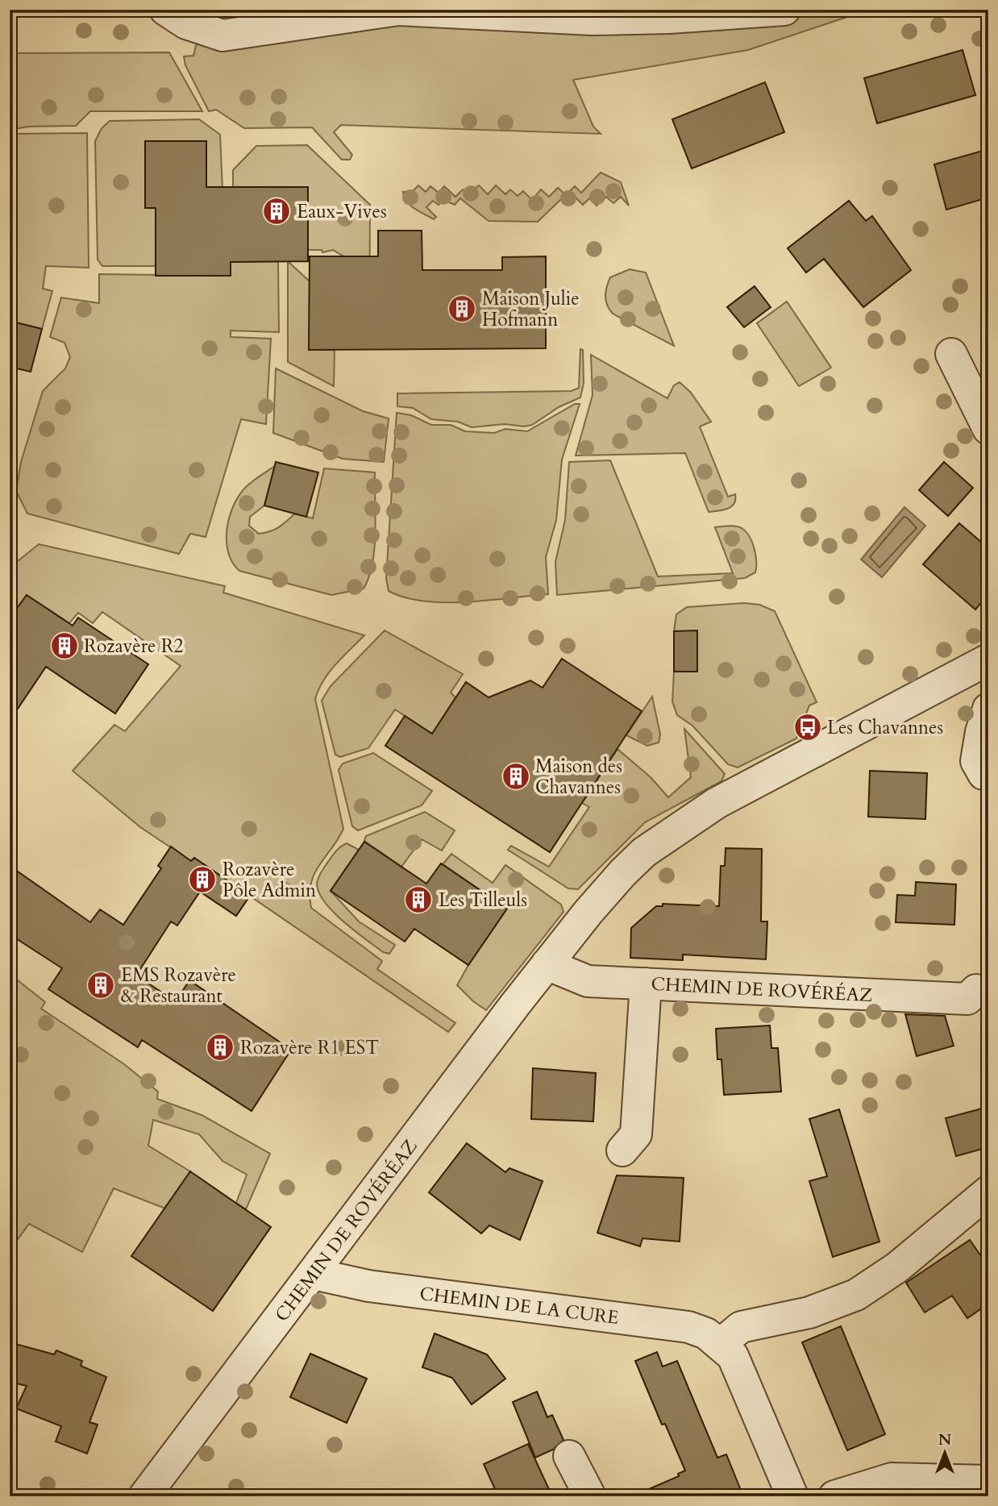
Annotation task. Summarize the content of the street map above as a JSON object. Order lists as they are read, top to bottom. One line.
{"streets":{"street":["CHEMIN DE ROVÉRÉAZ","CHEMIN DE LA CURE"]},"crossings":[["CHEMIN DE ROVÉRÉAZ","CHEMIN DE LA CURE"]],"places":{"building":["Eaux-Vives","Maison Julie Hofmann","Rozavère R2","Maison des Chavannes","Rozavère Pôle Admin","Les Tilleuls","EMS Rozavère & Restaurant","Rozavère R1 EST"],"bus stop":["Les Chavannes"]},"north":"top"}
